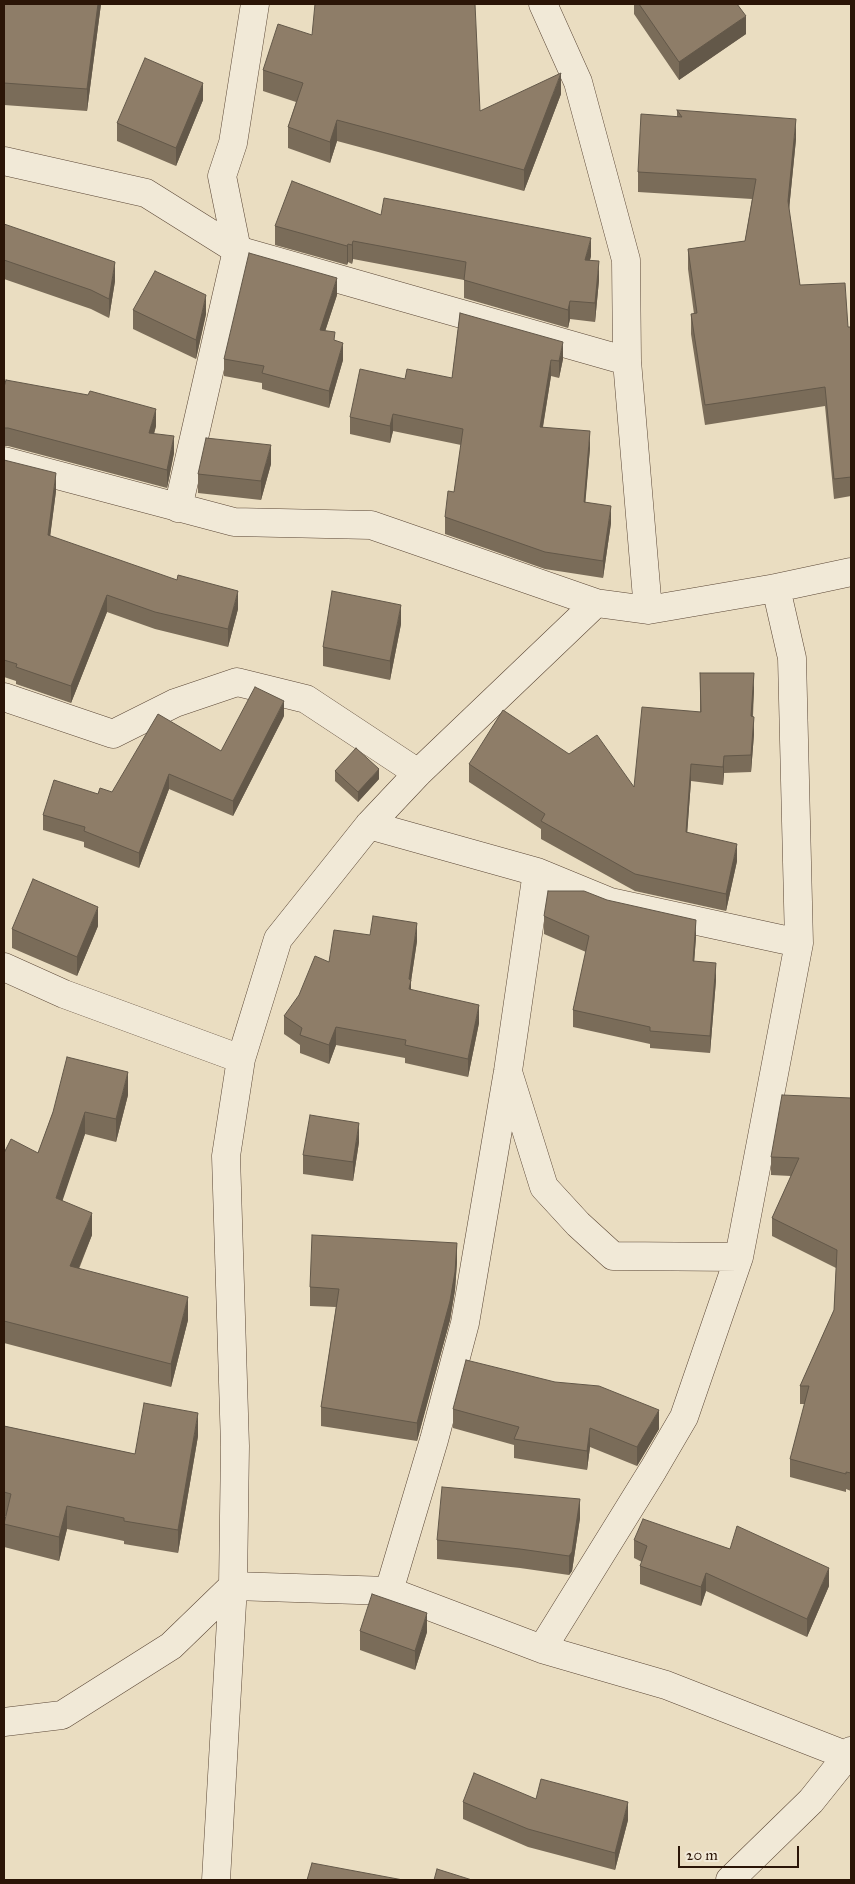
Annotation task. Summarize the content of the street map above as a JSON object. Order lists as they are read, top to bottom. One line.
{"scale_bar":"20 m"}
